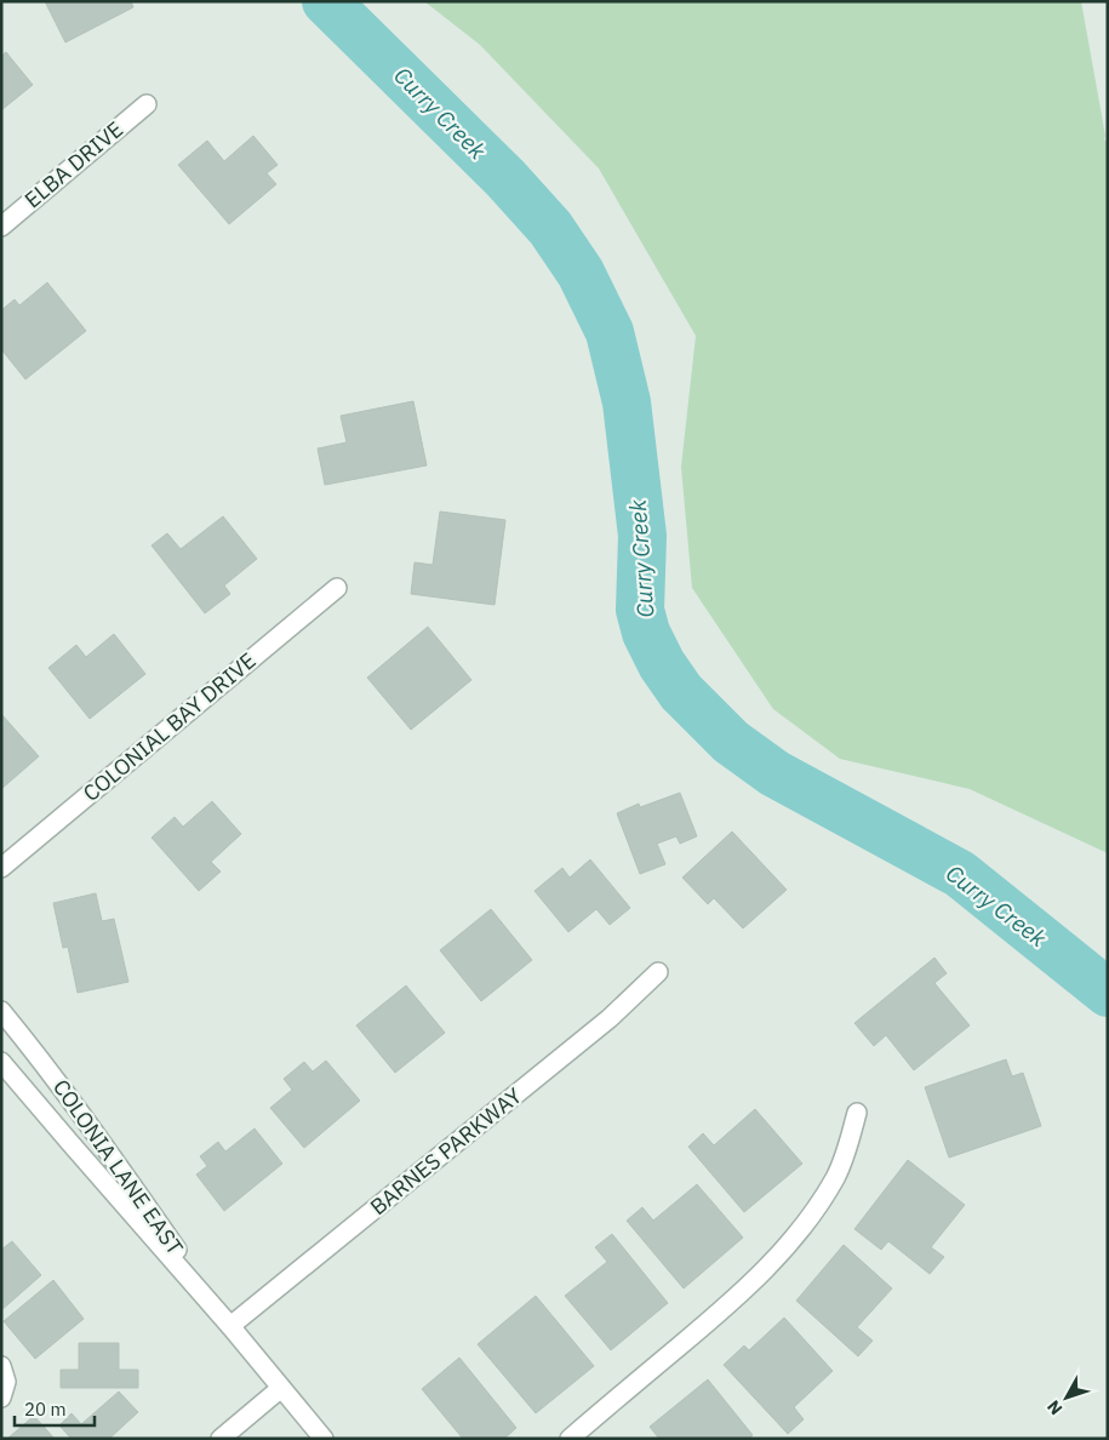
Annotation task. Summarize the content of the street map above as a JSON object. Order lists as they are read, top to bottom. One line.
{"streets":{"street":["ELBA DRIVE","COLONIAL BAY DRIVE","BARNES PARKWAY","COLONIA LANE EAST"]},"crossings":[["BARNES PARKWAY","COLONIA LANE EAST"]],"water":["Curry Creek"],"scale_bar":"20 m","north":"bottom left"}
